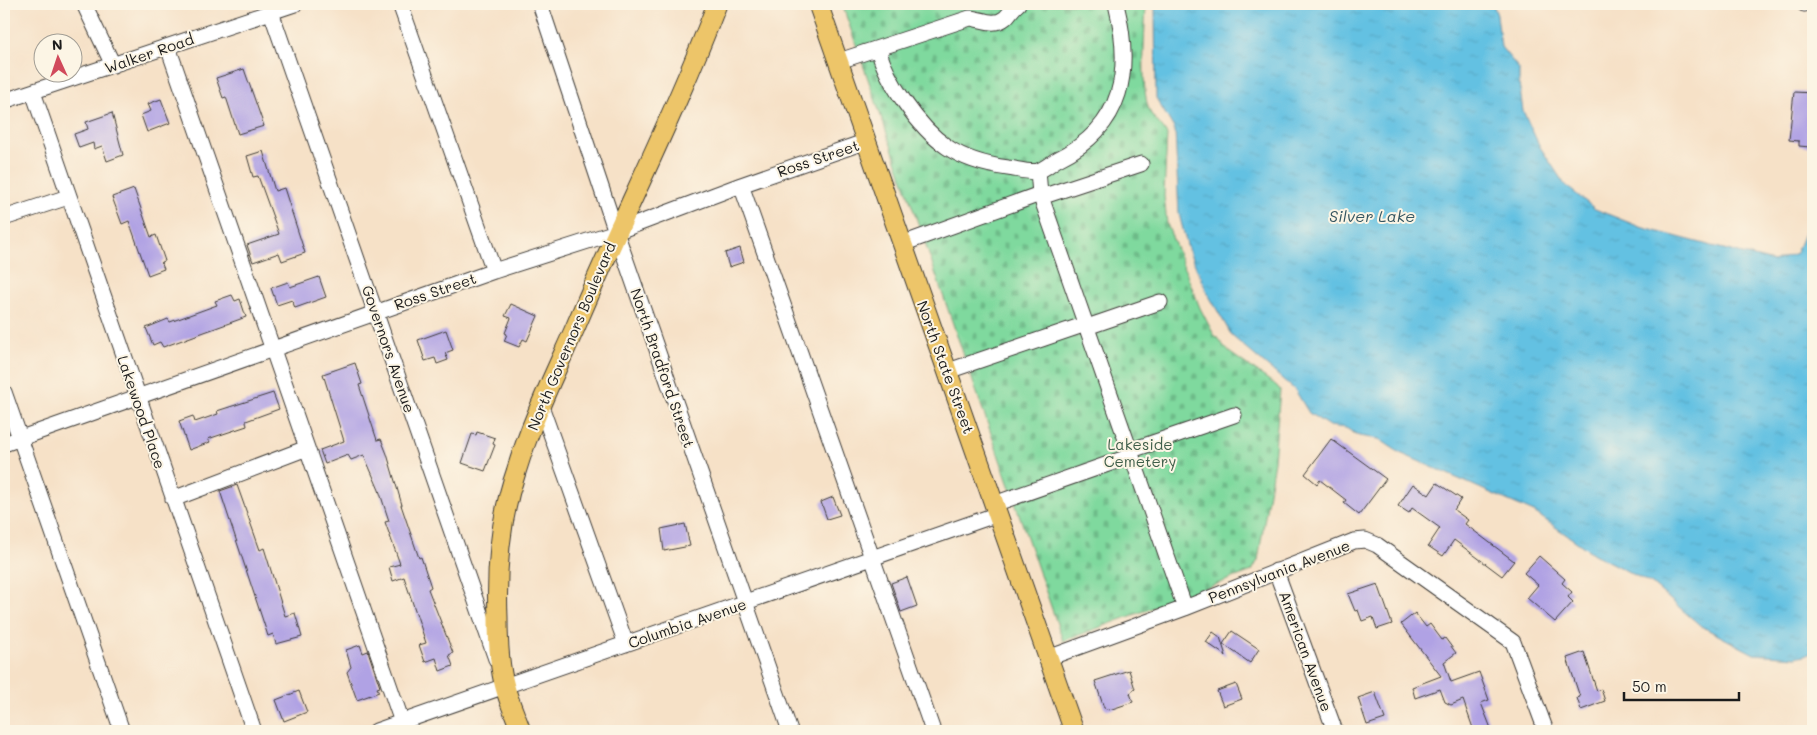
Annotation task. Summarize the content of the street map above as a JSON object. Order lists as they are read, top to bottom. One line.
{"streets":{"main road":["North Governors Boulevard","North State Street"],"street":["Walker Road","Ross Street","Governors Avenue","North Bradford Street","Lakewood Place","Pennsylvania Avenue","Columbia Avenue","American Avenue"]},"crossings":[["Walker Road","Governors Avenue"],["Walker Road","Lakewood Place"],["Ross Street","North Governors Boulevard"],["Ross Street","Governors Avenue"],["Ross Street","North State Street"],["Ross Street","North Bradford Street"],["Ross Street","Lakewood Place"],["North Governors Boulevard","Governors Avenue"],["North Governors Boulevard","North Bradford Street"],["North Governors Boulevard","Columbia Avenue"],["Governors Avenue","Columbia Avenue"],["North State Street","Pennsylvania Avenue"],["North State Street","Columbia Avenue"],["North Bradford Street","Columbia Avenue"],["Pennsylvania Avenue","American Avenue"]],"water":["Silver Lake"],"parks":["Lakeside Cemetery"],"scale_bar":"50 m","north":"top"}
